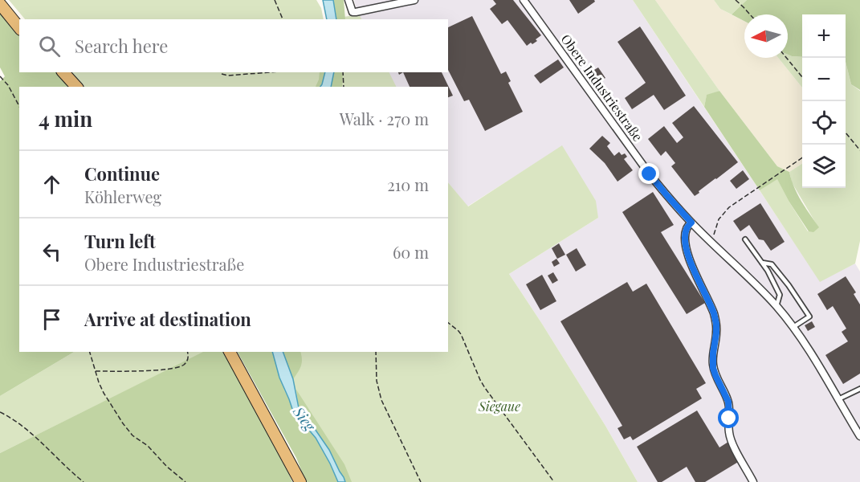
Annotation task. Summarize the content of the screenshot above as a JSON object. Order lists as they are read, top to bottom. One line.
{"streets":{"street":["Obere Industriestraße"]},"water":["Sieg"],"parks":["Siegaue"],"north":"left","page":{"map_buttons":["+","−"],"search":"Search here","heading":["4 min","Walk · 270 m"],"list":[["Continue","Köhlerweg","210 m"],["Turn left","Obere Industriestraße","60 m"],"Arrive at destination"]}}
